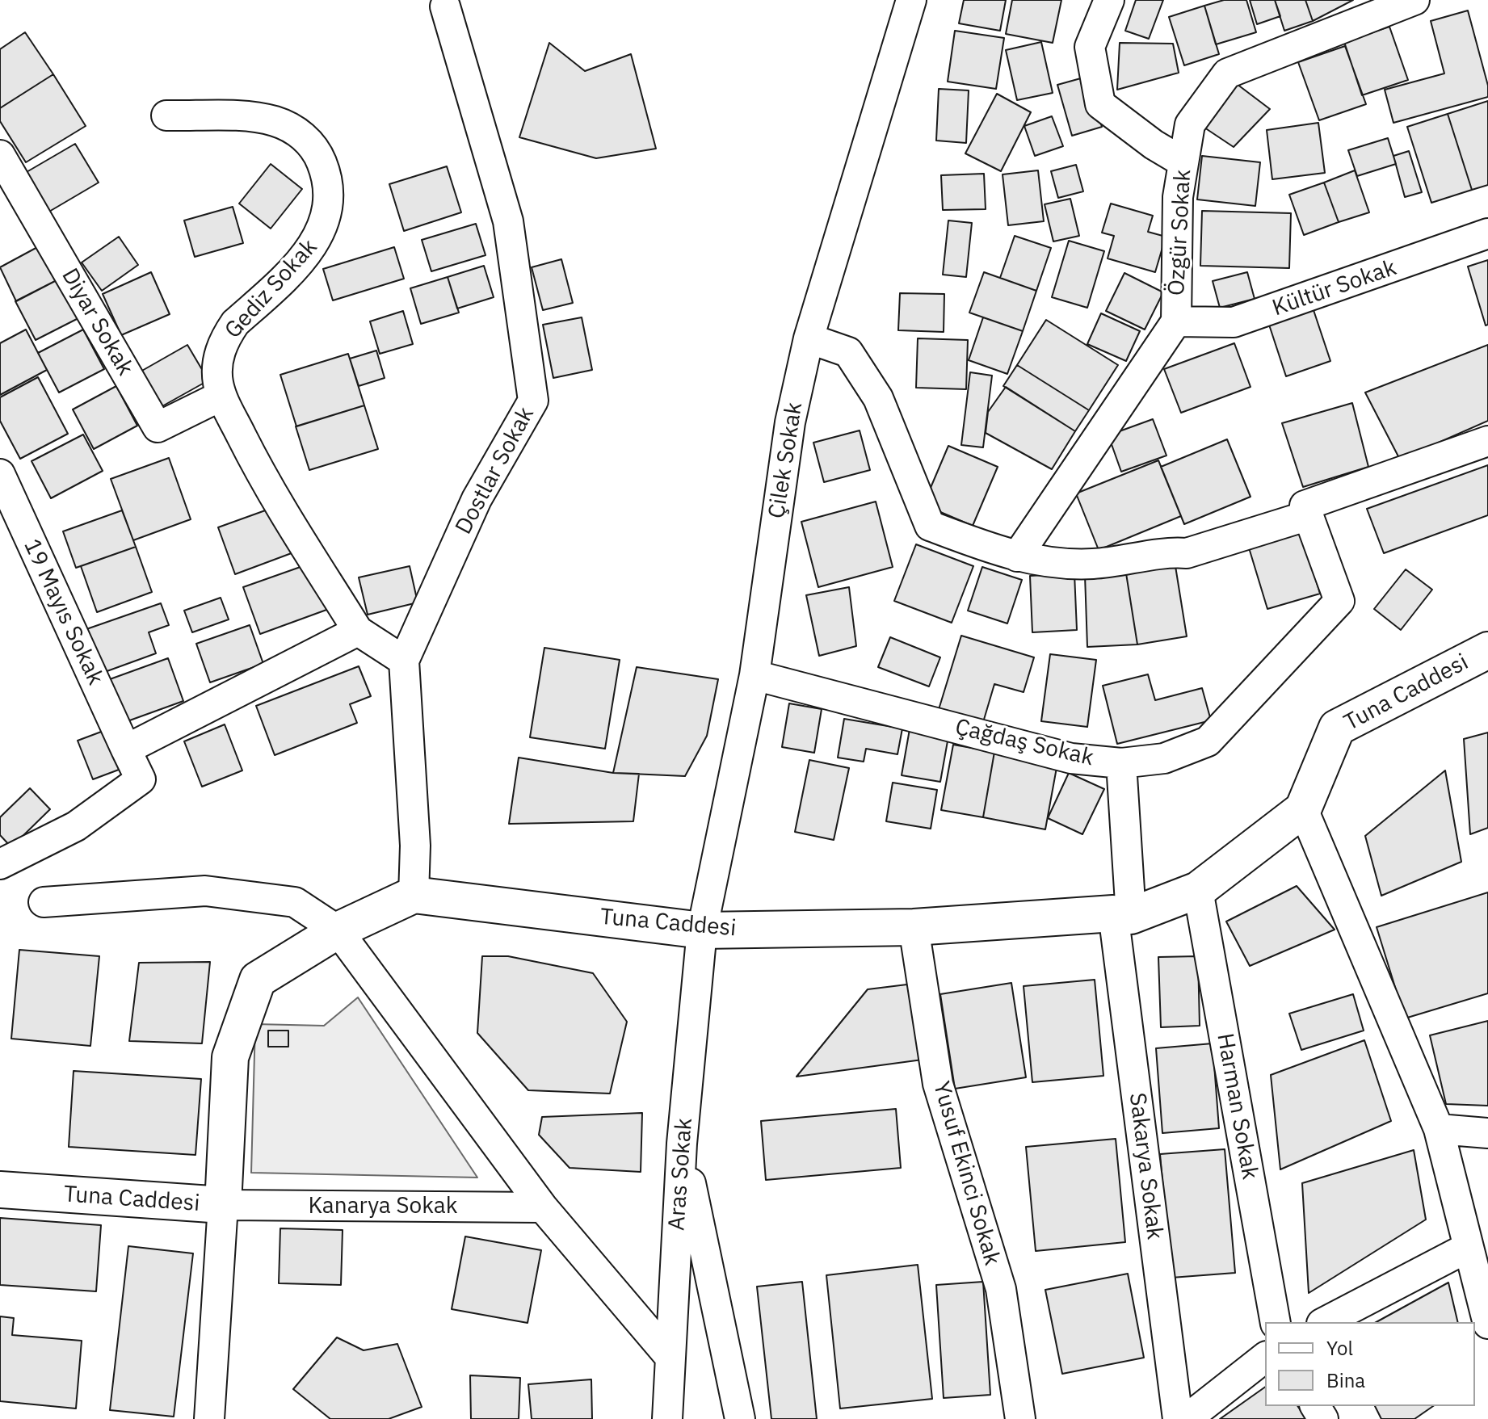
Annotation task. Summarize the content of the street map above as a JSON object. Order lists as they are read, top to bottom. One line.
{"streets":{"street":["Özgür Sokak","Kültür Sokak","Gediz Sokak","Diyar Sokak","Çilek Sokak","Dostlar Sokak","19 Mayıs Sokak","Tuna Caddesi","Çağdaş Sokak","Harman Sokak","Sakarya Sokak","Yusuf Ekinci Sokak","Aras Sokak","Kanarya Sokak"]},"crossings":[["Özgür Sokak","Kültür Sokak"],["Gediz Sokak","Diyar Sokak"],["Çilek Sokak","Tuna Caddesi"],["Çilek Sokak","Çağdaş Sokak"],["Çilek Sokak","Aras Sokak"],["Dostlar Sokak","Tuna Caddesi"],["Tuna Caddesi","Harman Sokak"],["Tuna Caddesi","Sakarya Sokak"],["Tuna Caddesi","Yusuf Ekinci Sokak"],["Tuna Caddesi","Aras Sokak"],["Tuna Caddesi","Kanarya Sokak"],["Çağdaş Sokak","Sakarya Sokak"]],"legend":["Yol","Bina"]}
